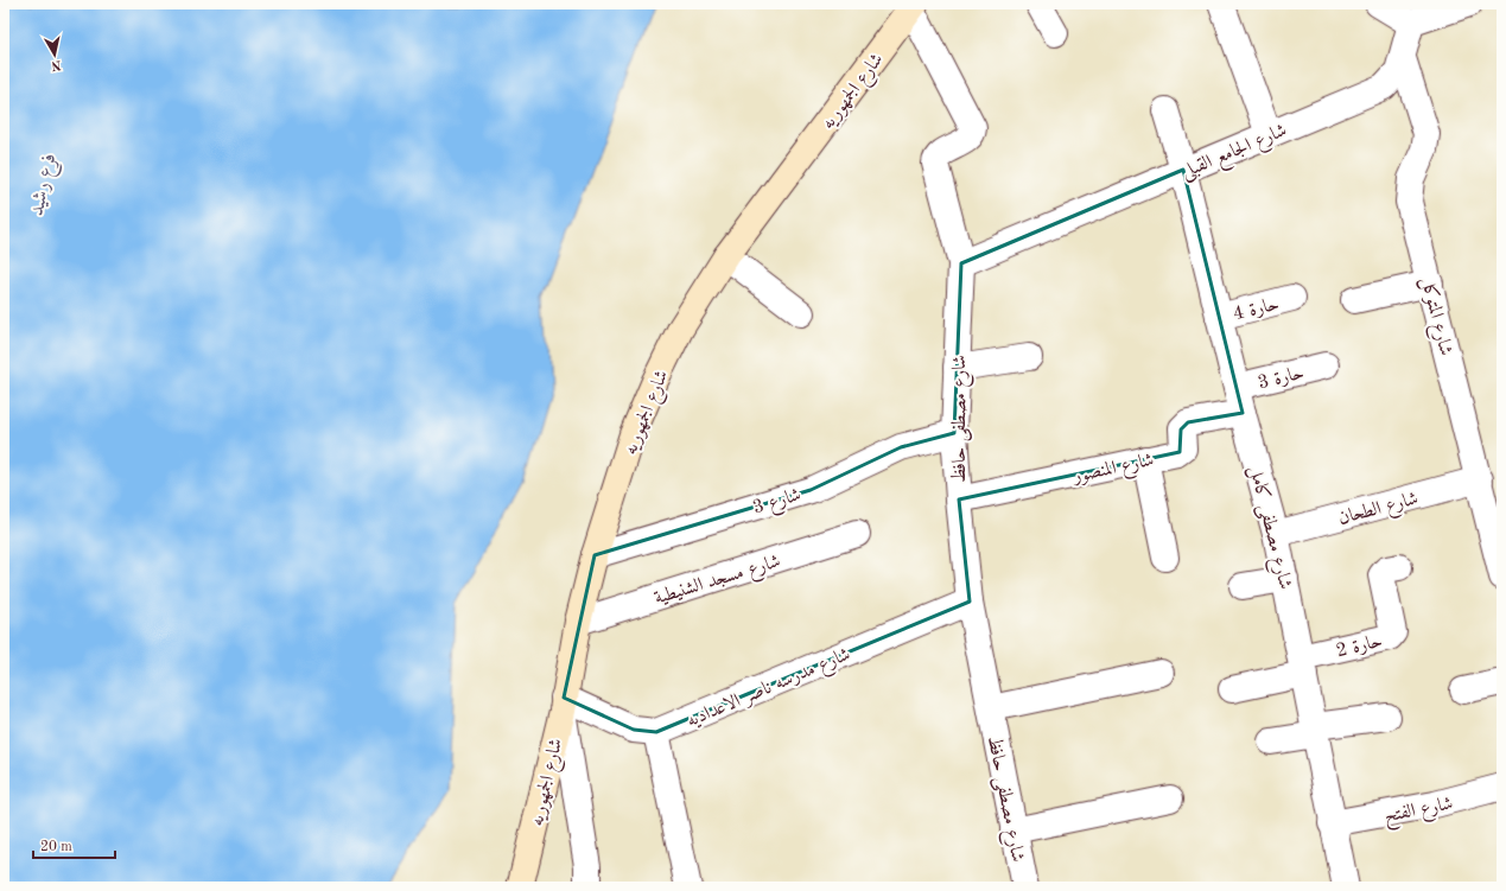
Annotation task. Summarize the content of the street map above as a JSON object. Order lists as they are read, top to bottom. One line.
{"streets":{"street":["شارع الجمهوريه","شارع الجامع القبلى","حارة 4","شارع المتوكل","حارة 3","شارع مصطفى حافظ","شارع المنصور","شارع 3","شارع الطحان","شارع مصطفى كامل","شارع مسجد الشنيطية","حارة 2","شارع مدرسه ناصر الاعداديه","شارع الفتح"]},"crossings":[["شارع الجمهوريه","شارع مصطفى حافظ"],["شارع الجمهوريه","شارع 3"],["شارع الجمهوريه","شارع مسجد الشنيطية"],["شارع الجمهوريه","شارع مدرسه ناصر الاعداديه"],["شارع الجامع القبلى","شارع المتوكل"],["شارع الجامع القبلى","شارع مصطفى حافظ"],["شارع الجامع القبلى","شارع مصطفى كامل"],["حارة 4","شارع مصطفى كامل"],["شارع المتوكل","شارع الطحان"],["حارة 3","شارع مصطفى كامل"],["شارع مصطفى حافظ","شارع المنصور"],["شارع مصطفى حافظ","شارع 3"],["شارع مصطفى حافظ","شارع مدرسه ناصر الاعداديه"],["شارع المنصور","شارع مصطفى كامل"],["شارع الطحان","شارع مصطفى كامل"],["شارع مصطفى كامل","حارة 2"],["شارع مصطفى كامل","شارع الفتح"]],"water":["فرع رشيد"],"scale_bar":"20 m","north":"bottom"}
